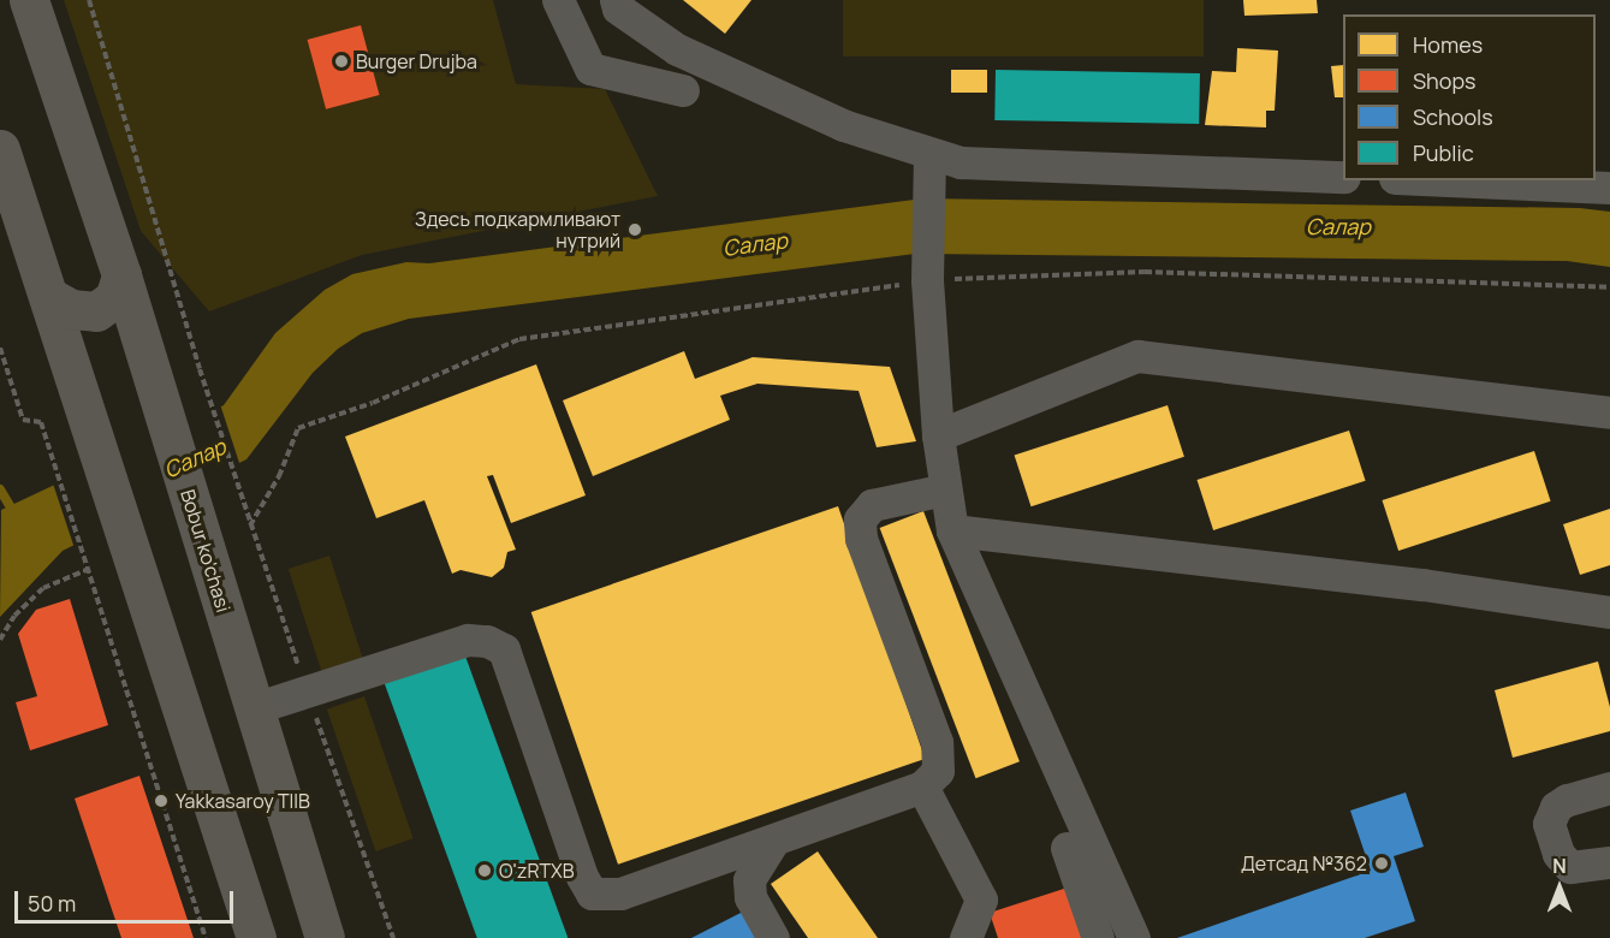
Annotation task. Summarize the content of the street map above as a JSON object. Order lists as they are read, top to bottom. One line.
{"streets":{"main road":["Bobur ko'chasi"]},"water":["Салар"],"places":["Burger Drujba","Здесь подкармливают нутрий","Yakkasaroy TIIB","Детсад №362","O'zRTXB"],"legend":["Homes","Shops","Schools","Public"],"scale_bar":"50 m","north":"top"}
